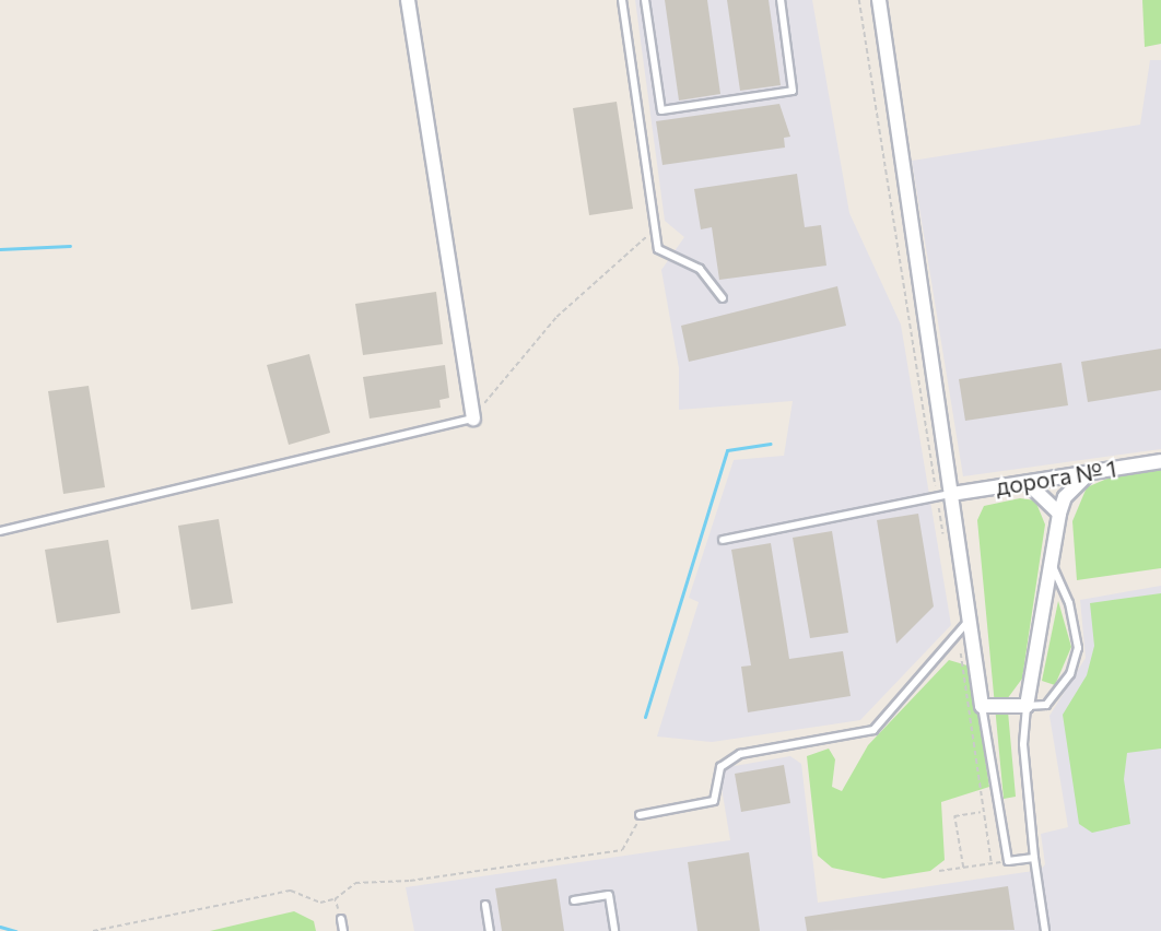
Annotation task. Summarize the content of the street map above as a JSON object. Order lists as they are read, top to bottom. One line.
{"streets":{"street":["дорога № 1"]}}
